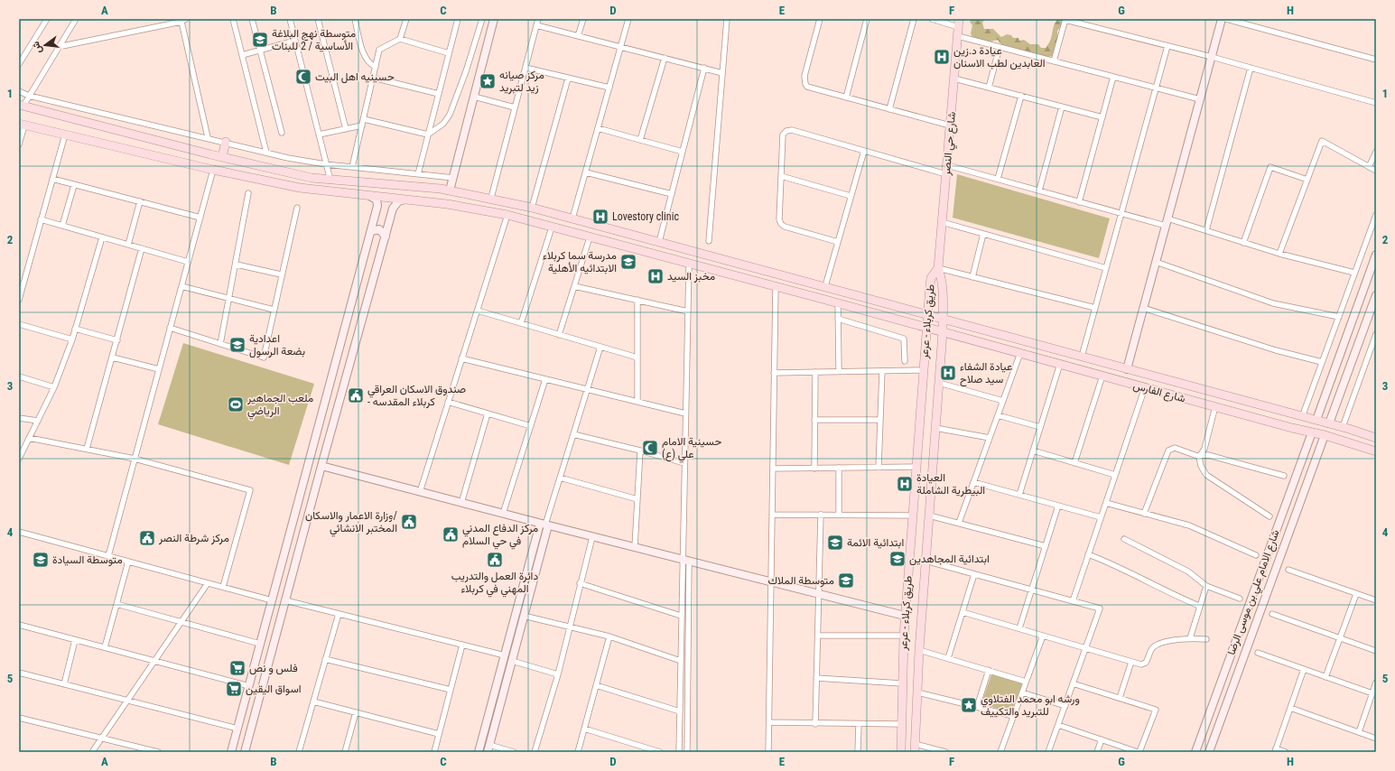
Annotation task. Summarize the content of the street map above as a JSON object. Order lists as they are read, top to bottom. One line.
{"streets":{"main road":["شارع حي النصر","طريق كربلاء - عرعر","شارع الفارس","شارع الامام علي بن موسى الرضا"]},"crossings":[["شارع حي النصر","طريق كربلاء - عرعر"],["طريق كربلاء - عرعر","شارع الفارس"],["شارع الفارس","شارع الامام علي بن موسى الرضا"]],"places":{"school or university":["متوسطة نهج البلاغة الأساسية / 2 للبنات","مدرسة سما كربلاء الابتدائيه الأهلية","اعدادية بضعة الرسول","ابتدائية الائمة","ابتدائية المجاهدين","متوسطة السيادة","متوسطة الملاك"],"hospital":["عيادة د.زين العابدين لطب الاسنان","Lovestory clinic","مخبز السيد","عيادة الشفاء سيد صلاح","العيادة البيطرية الشاملة"],"mosque":["حسينيه اهل البيت","حسينية الامام علي (ع)"],"place":["مركز صيانه زيد لتبريد","ورشه ابو محمد الفتلاوي للتبريد والتكييف"],"public building":["صندوق الاسكان العراقي - كربلاء المقدسه","وزارة الاعمار والاسكان/ المختبر الانشائي","مركز الدفاع المدني في حي السلام","مركز شرطة النصر","دائرة العمل والتدريب المهني في كربلاء"],"sports":["ملعب الجماهير الرياضي"],"supermarket":["فلس و نص","اسواق اليقين"]},"north":"left","grid":{"columns":["A","B","C","D","E","F","G","H"],"rows":["1","2","3","4","5"]}}
